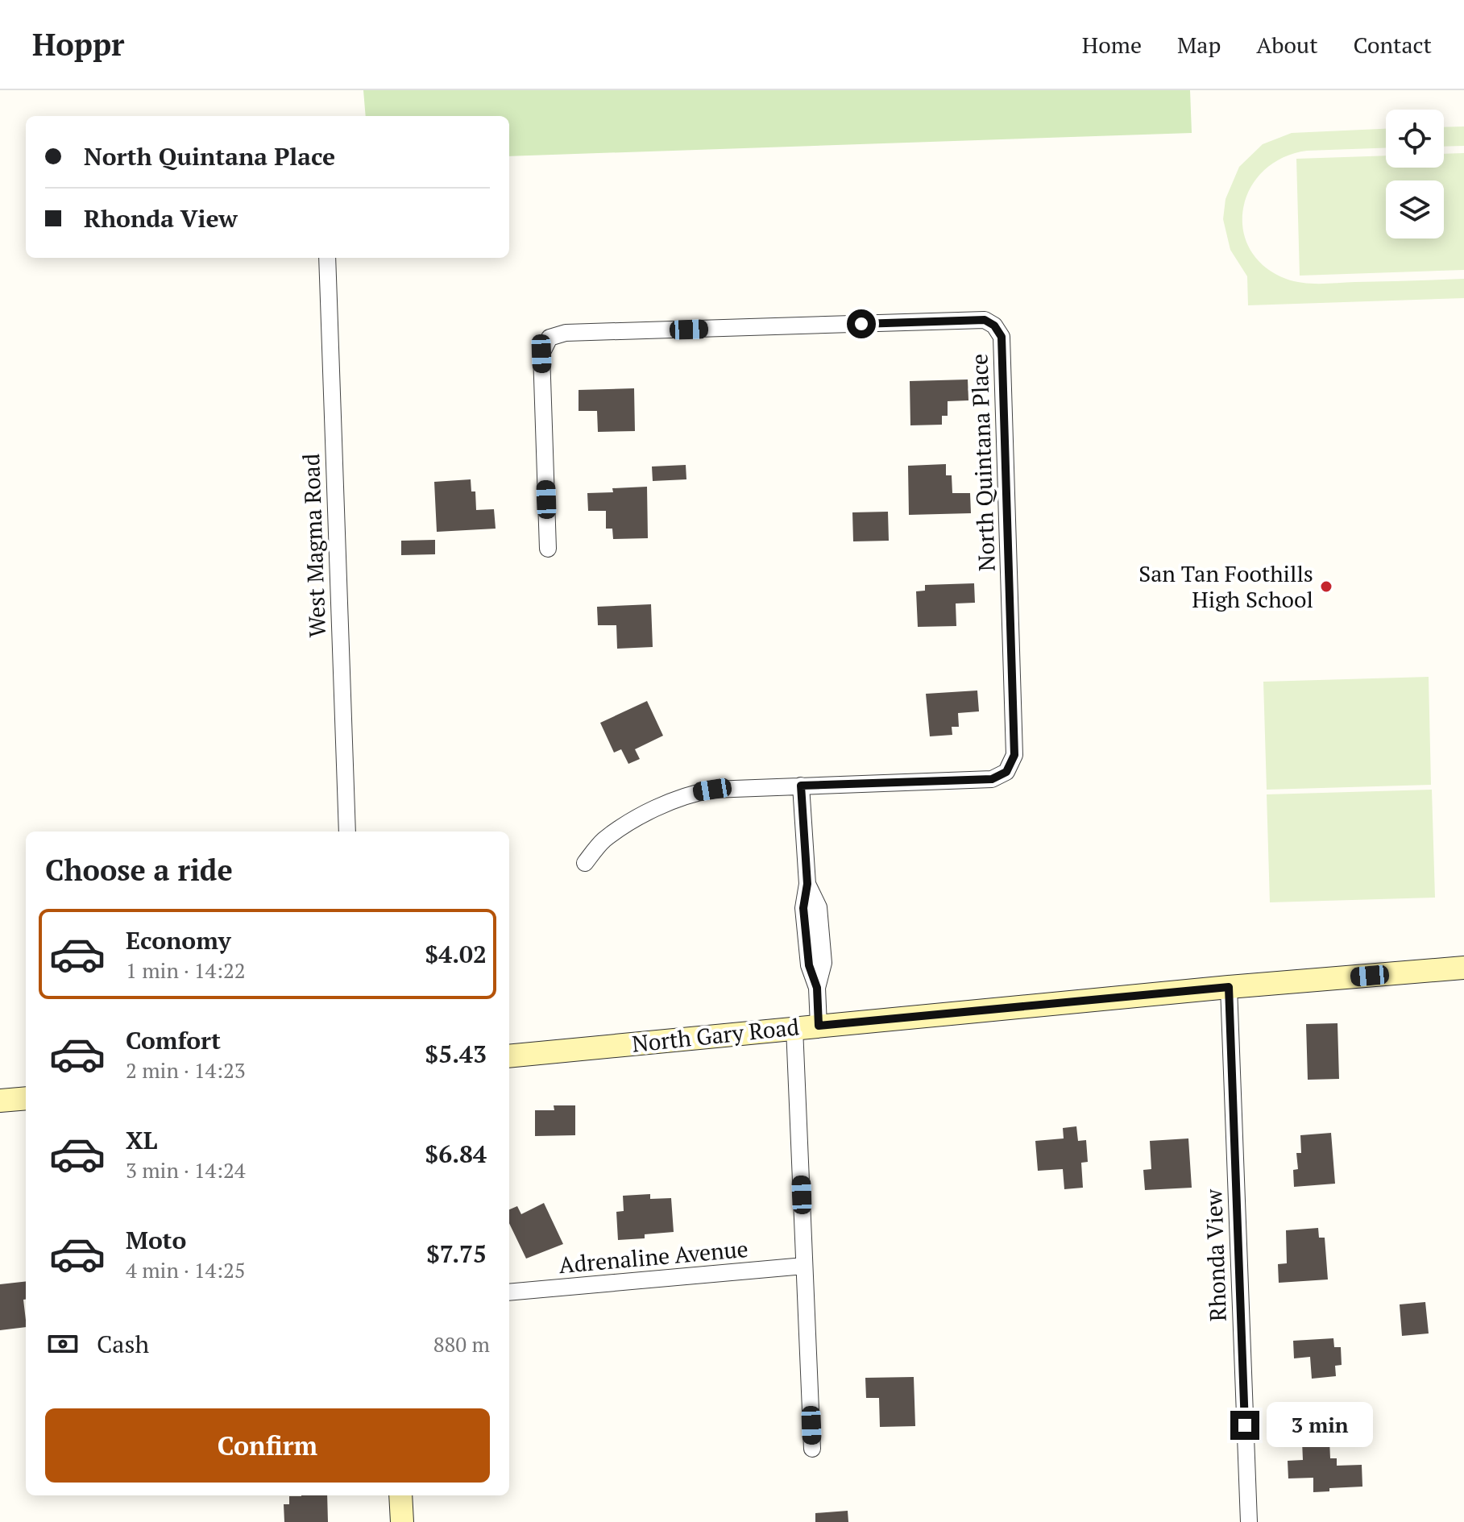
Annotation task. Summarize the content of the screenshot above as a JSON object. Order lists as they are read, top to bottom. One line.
{"streets":{"street":["North Quintana Place","West Magma Road","North Gary Road","Rhonda View","Adrenaline Avenue"]},"crossings":[["North Gary Road","Rhonda View"]],"places":["San Tan Foothills High School"],"page":{"header":"Hoppr","nav":["Home","Map","About","Contact"],"banner":["North Quintana Place","Rhonda View"],"heading":"Choose a ride","list":[{"name":"Economy","note":"1 min · 14:22","value":"$4.02"},{"name":"Comfort","note":"2 min · 14:23","value":"$5.43"},{"name":"XL","note":"3 min · 14:24","value":"$6.84"},{"name":"Moto","note":"4 min · 14:25","value":"$7.75"}],"pay":["Cash","880 m"],"buttons":"Confirm","bubble":"3 min"}}
